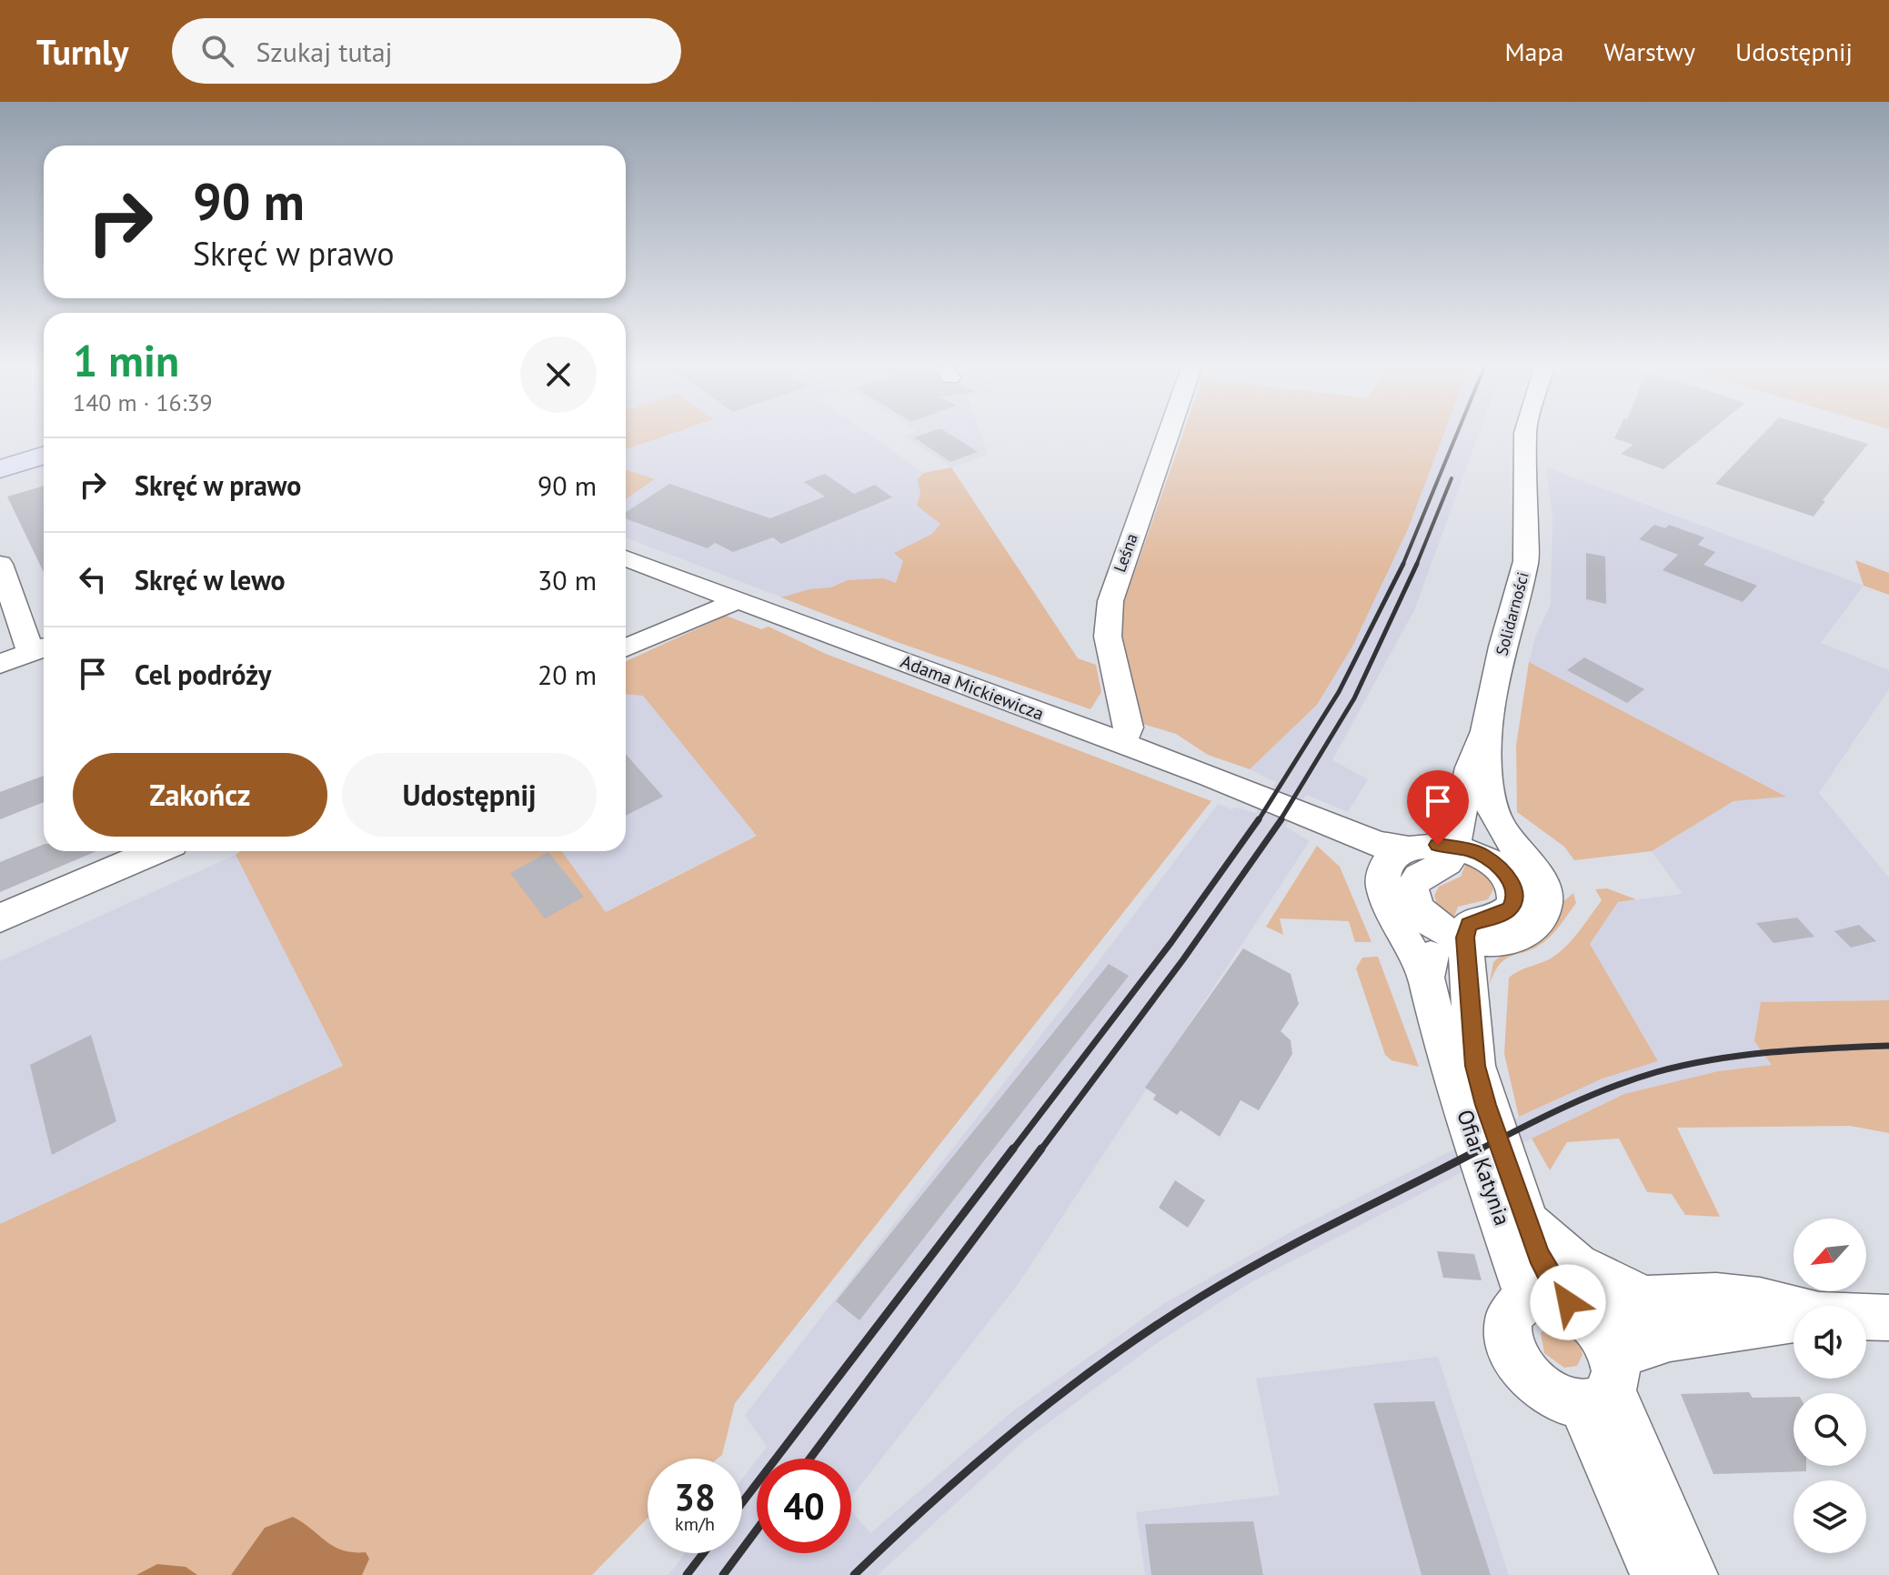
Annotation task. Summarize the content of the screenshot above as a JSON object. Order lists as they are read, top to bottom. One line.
{"streets":{"street":["Leśna","Solidarności","Adama Mickiewicza","Ofiar Katynia"]},"crossings":[["Leśna","Adama Mickiewicza"],["Solidarności","Adama Mickiewicza"],["Solidarności","Ofiar Katynia"],["Adama Mickiewicza","Ofiar Katynia"]],"north":"bottom left","page":{"header":"Turnly","search":"Szukaj tutaj","nav":["Mapa","Warstwy","Udostępnij"],"turn":["90 m","Skręć w prawo"],"heading":["1 min","140 m · 16:39"],"list":[{"name":"Skręć w prawo","value":"90 m"},{"name":"Skręć w lewo","value":"30 m"},{"name":"Cel podróży","value":"20 m"}],"buttons":["Zakończ","Udostępnij"],"speed":"38 km/h","limit":"40"}}
